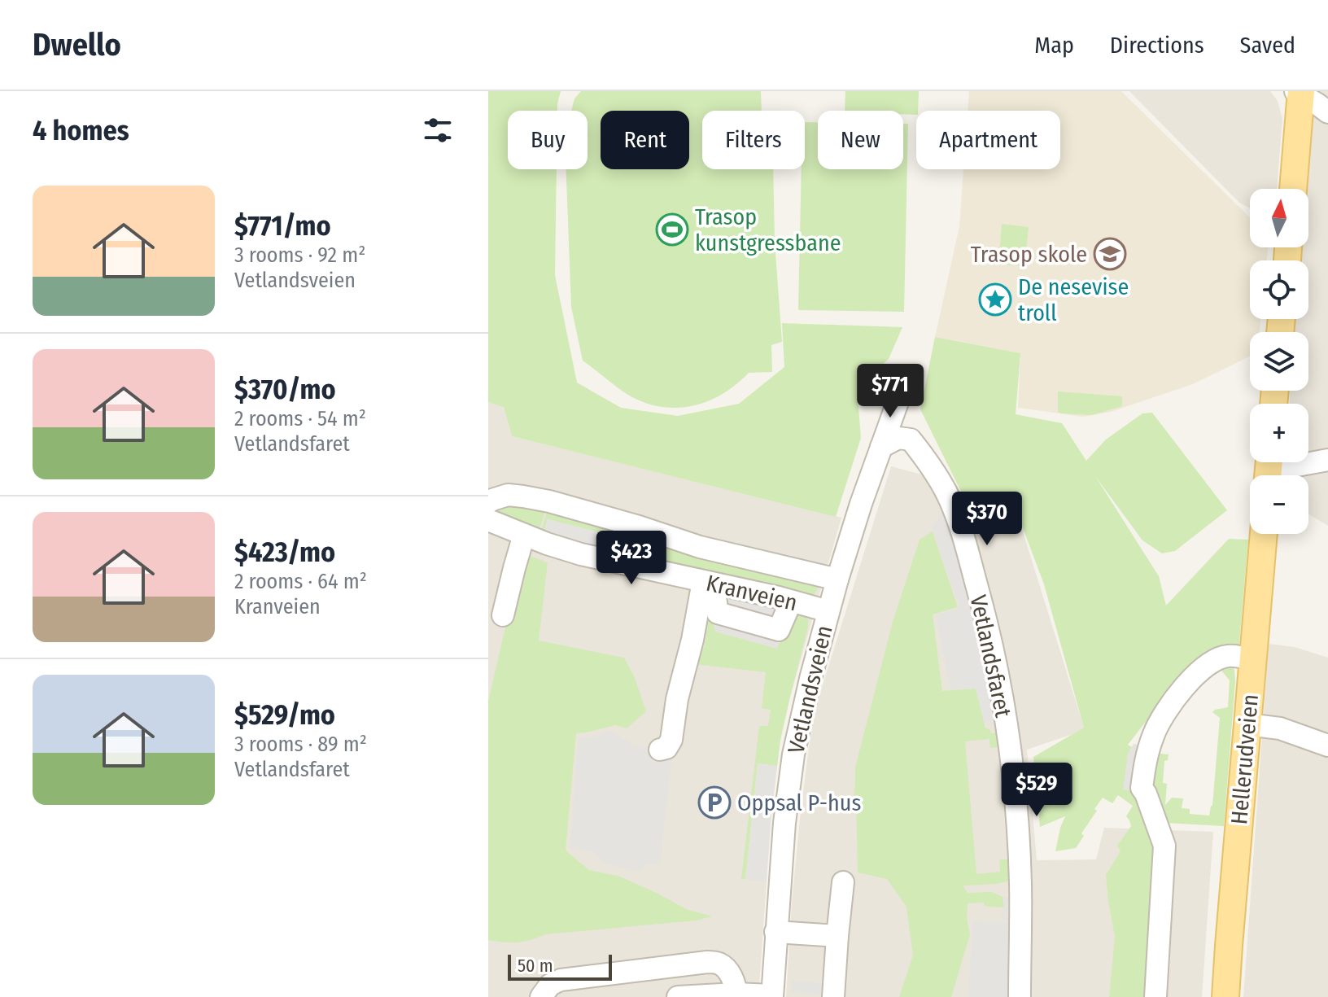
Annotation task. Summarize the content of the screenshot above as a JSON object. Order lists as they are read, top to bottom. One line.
{"streets":{"main road":["Hellerudveien"],"street":["Kranveien","Vetlandsfaret","Vetlandsveien"]},"crossings":[["Kranveien","Vetlandsveien"],["Vetlandsfaret","Vetlandsveien"]],"places":{"sports":["Trasop kunstgressbane"],"school or university":["Trasop skole"],"place":["De nesevise troll"],"parking":["Oppsal P-hus"]},"scale_bar":"50 m","north":"top","page":{"header":"Dwello","nav":["Map","Directions","Saved"],"heading":"4 homes","chip":["Buy","Rent","Filters","New","Apartment"],"list":[{"name":"$771/mo","note":"3 rooms · 92 m² · Vetlandsveien"},{"name":"$370/mo","note":"2 rooms · 54 m² · Vetlandsfaret"},{"name":"$423/mo","note":"2 rooms · 64 m² · Kranveien"},{"name":"$529/mo","note":"3 rooms · 89 m² · Vetlandsfaret"}],"map_buttons":["+","−"],"price":["$771","$370","$423","$529"],"scale":"50 m"}}
